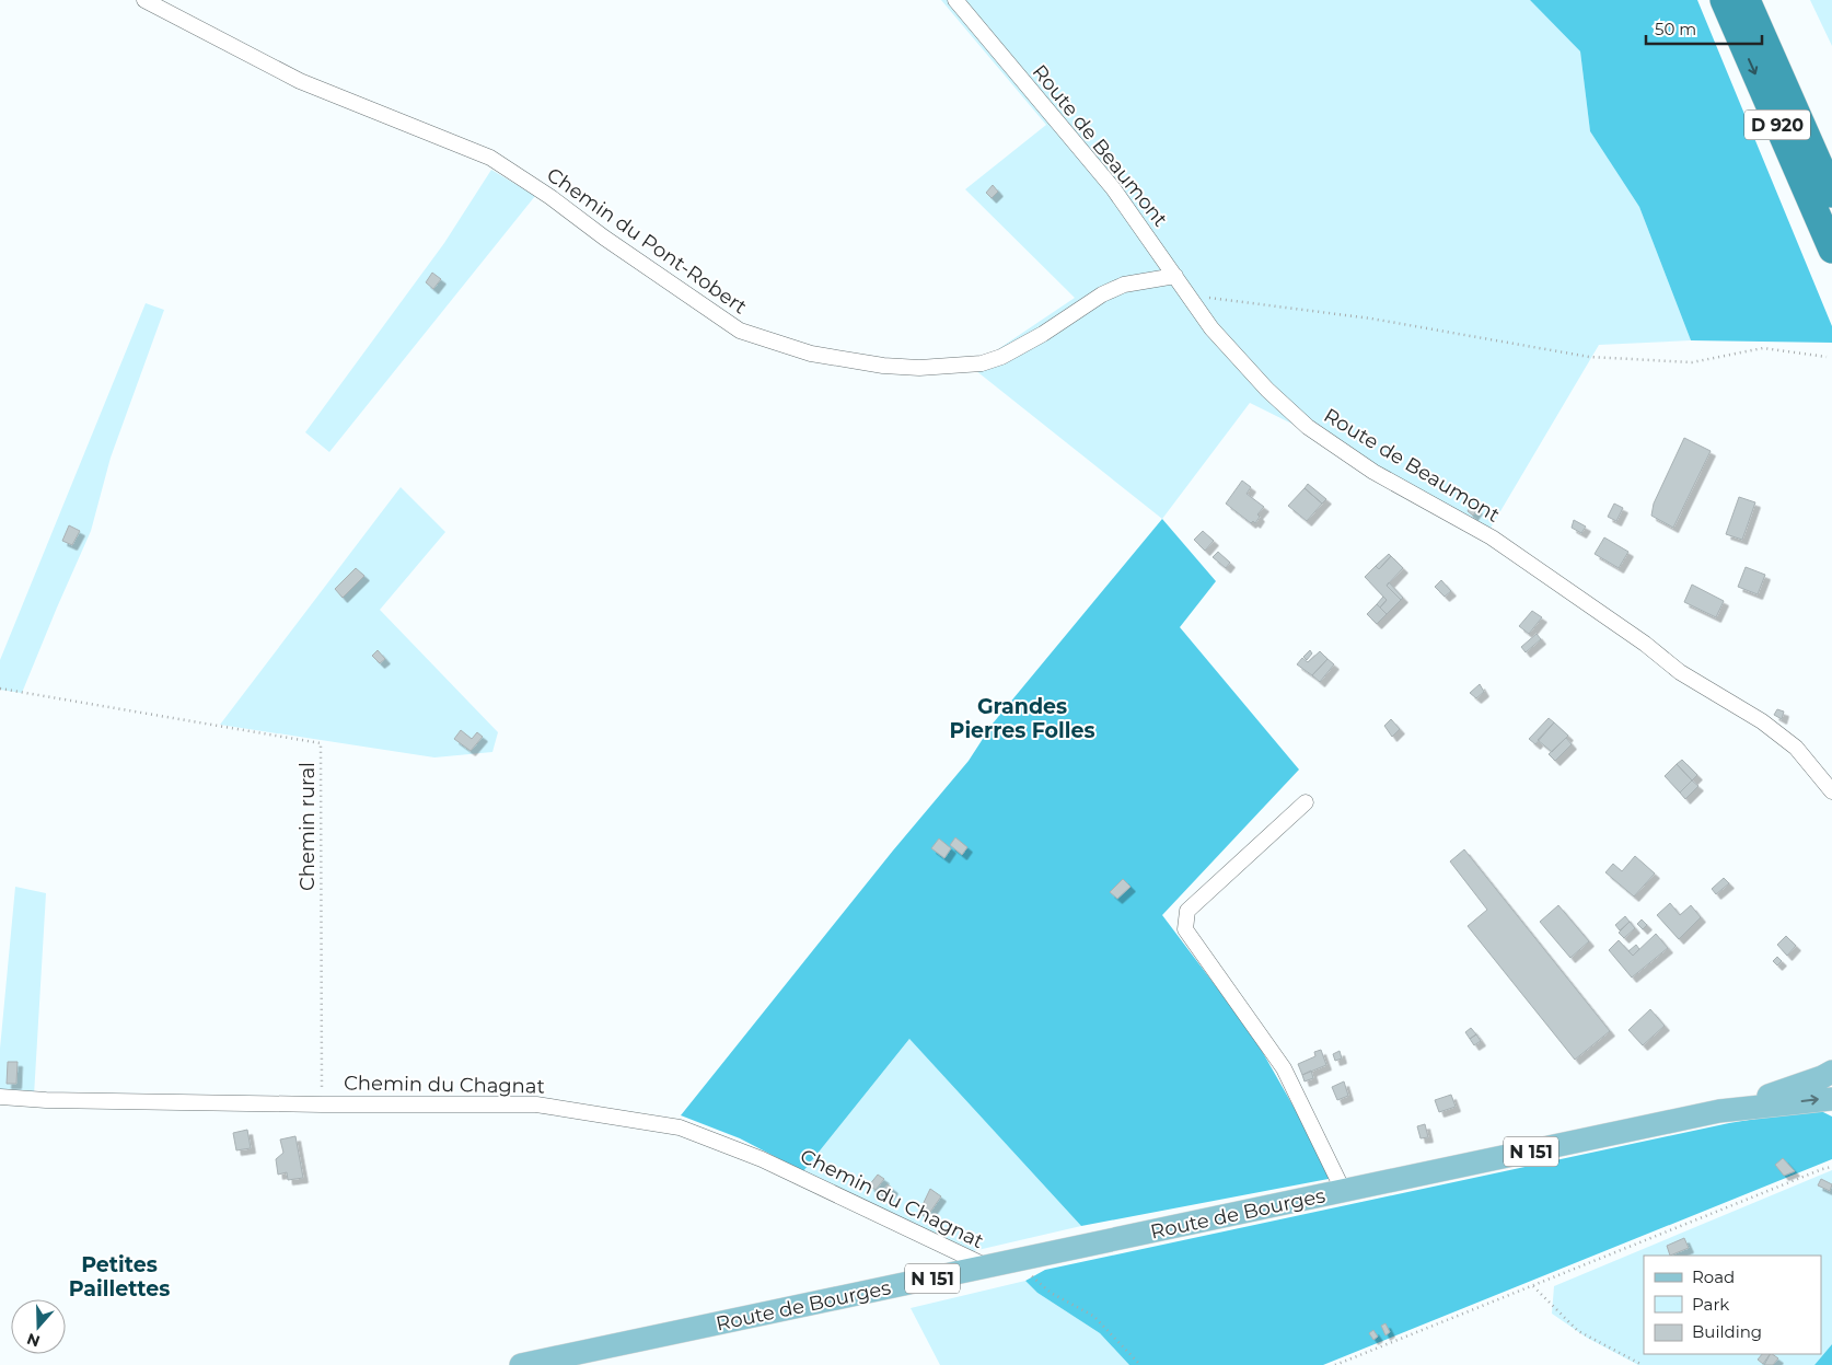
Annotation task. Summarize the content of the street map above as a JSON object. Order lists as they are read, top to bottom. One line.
{"streets":{"highway":["D 920"],"main road":["N 151","Route de Bourges"],"street":["Route de Beaumont","Chemin du Pont-Robert","Chemin du Chagnat"],"path":["Chemin rural"]},"crossings":[["Route de Beaumont","Chemin du Pont-Robert"],["Chemin rural","Chemin du Chagnat"],["Chemin du Chagnat","Route de Bourges"],["N 151","Route de Bourges"]],"districts":["Grandes Pierres Folles","Petites Paillettes"],"legend":["Road","Park","Building"],"scale_bar":"50 m","north":"bottom"}
